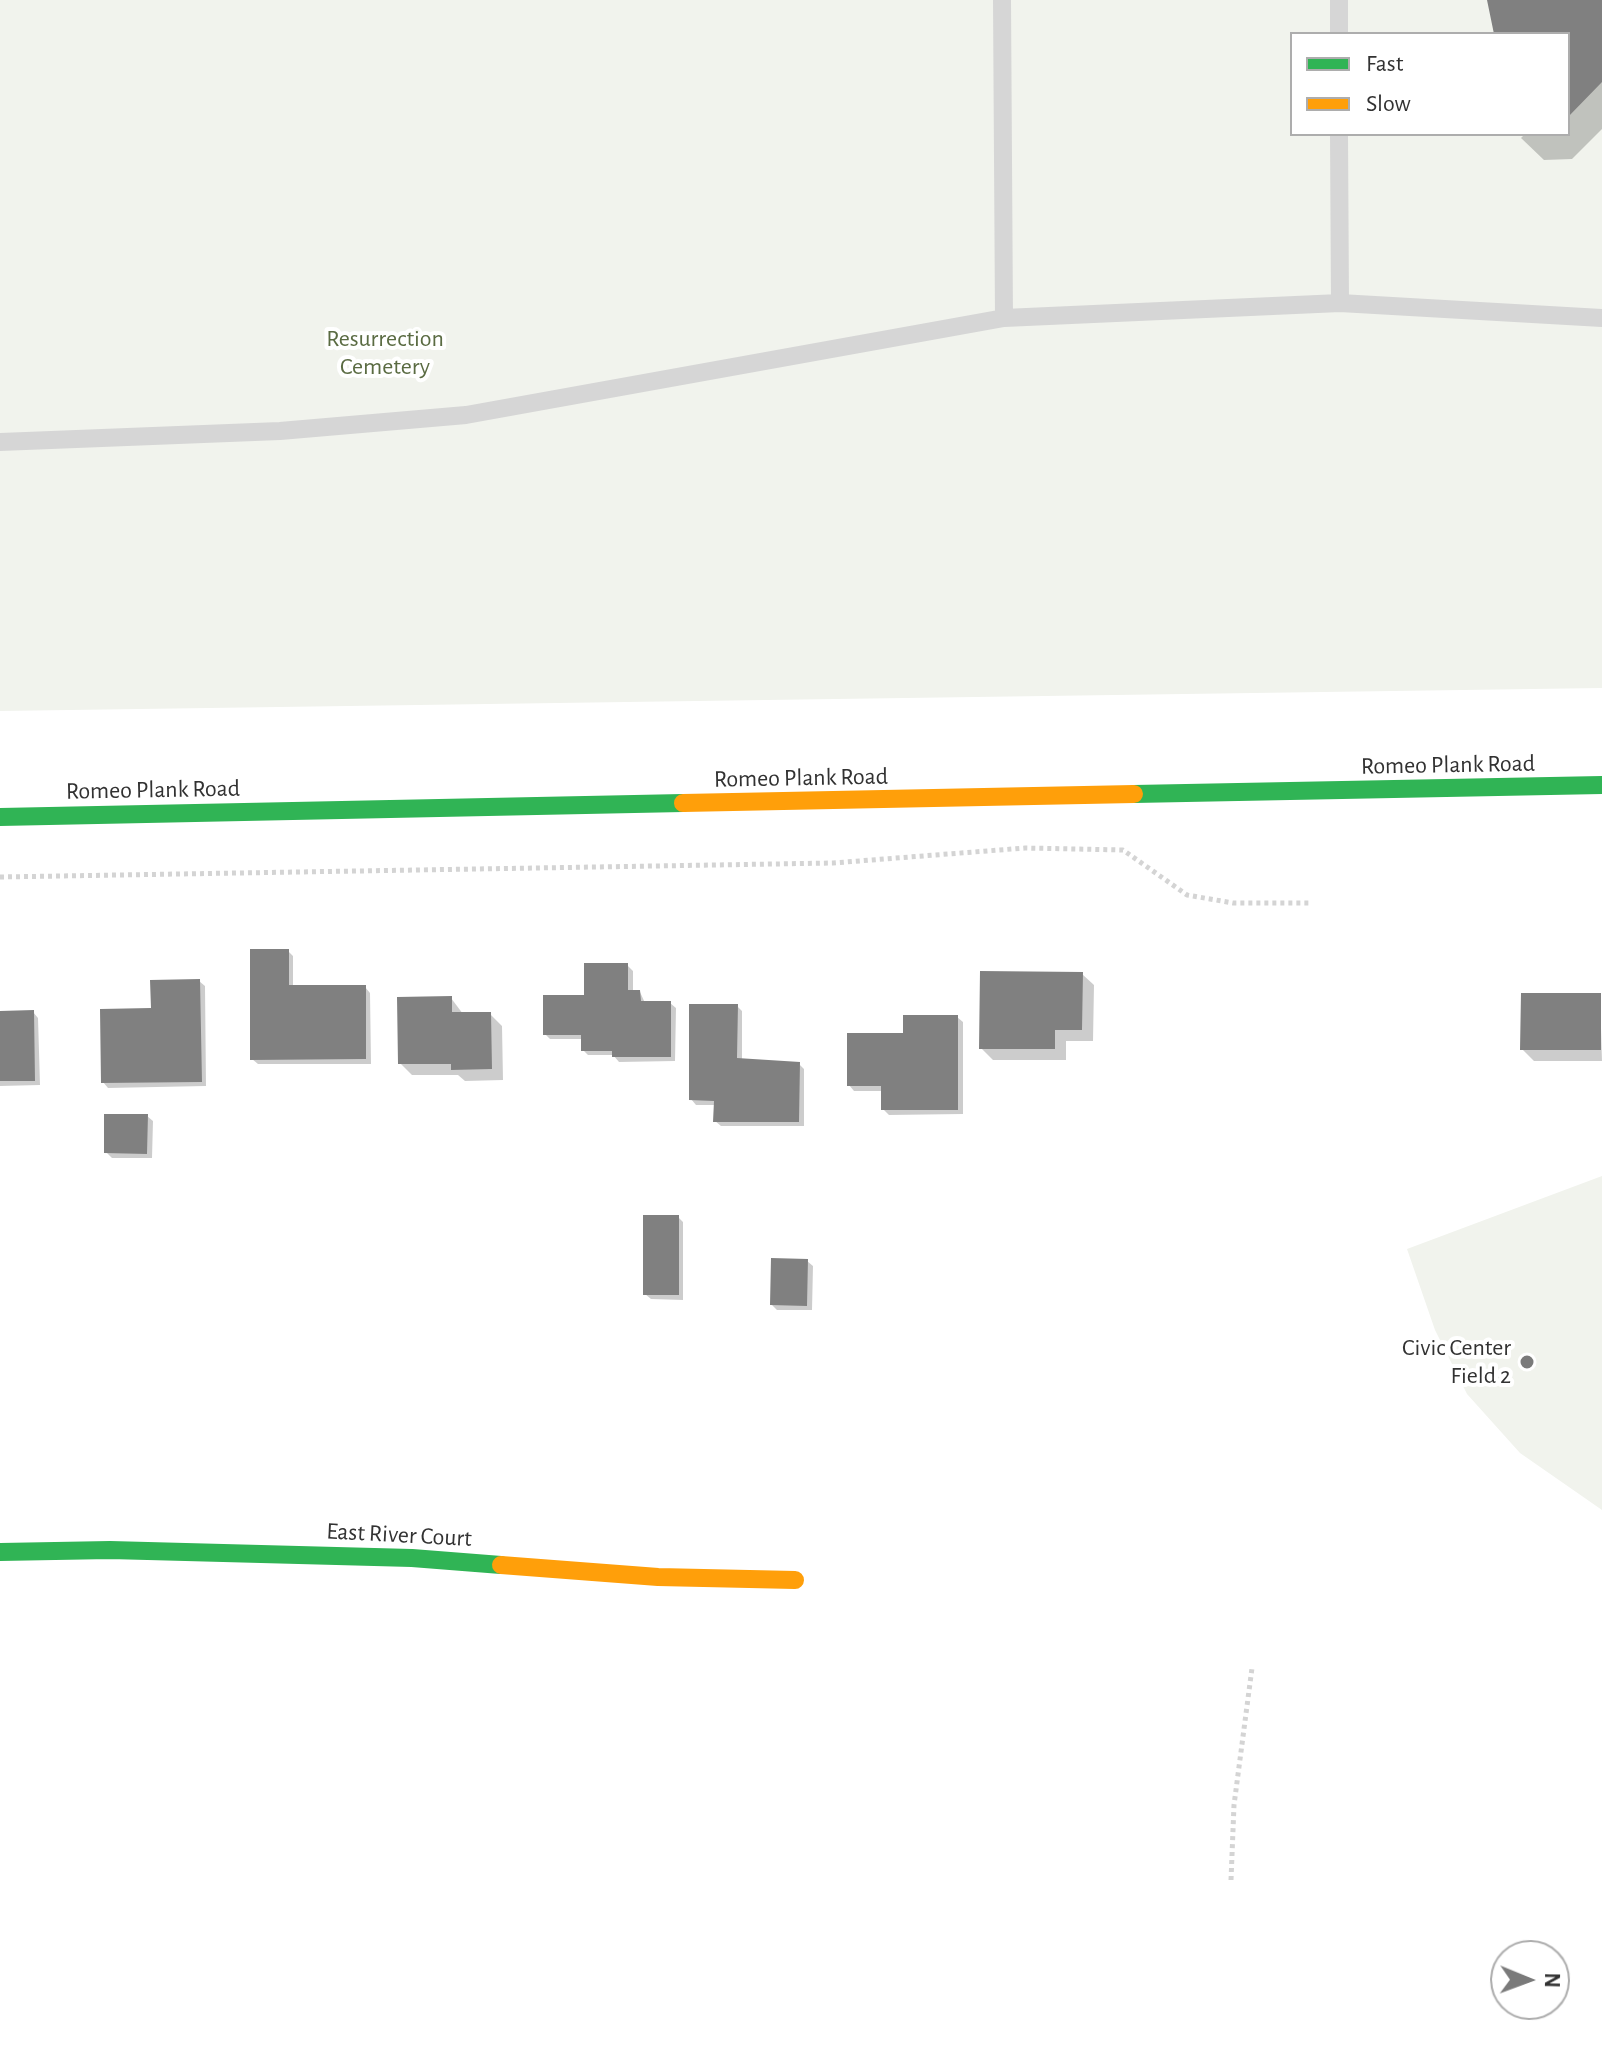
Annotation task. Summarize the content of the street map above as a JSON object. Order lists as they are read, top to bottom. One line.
{"streets":{"street":["Romeo Plank Road","East River Court"]},"parks":["Resurrection Cemetery"],"places":["Civic Center Field 2"],"legend":["Fast","Slow"],"north":"right"}
